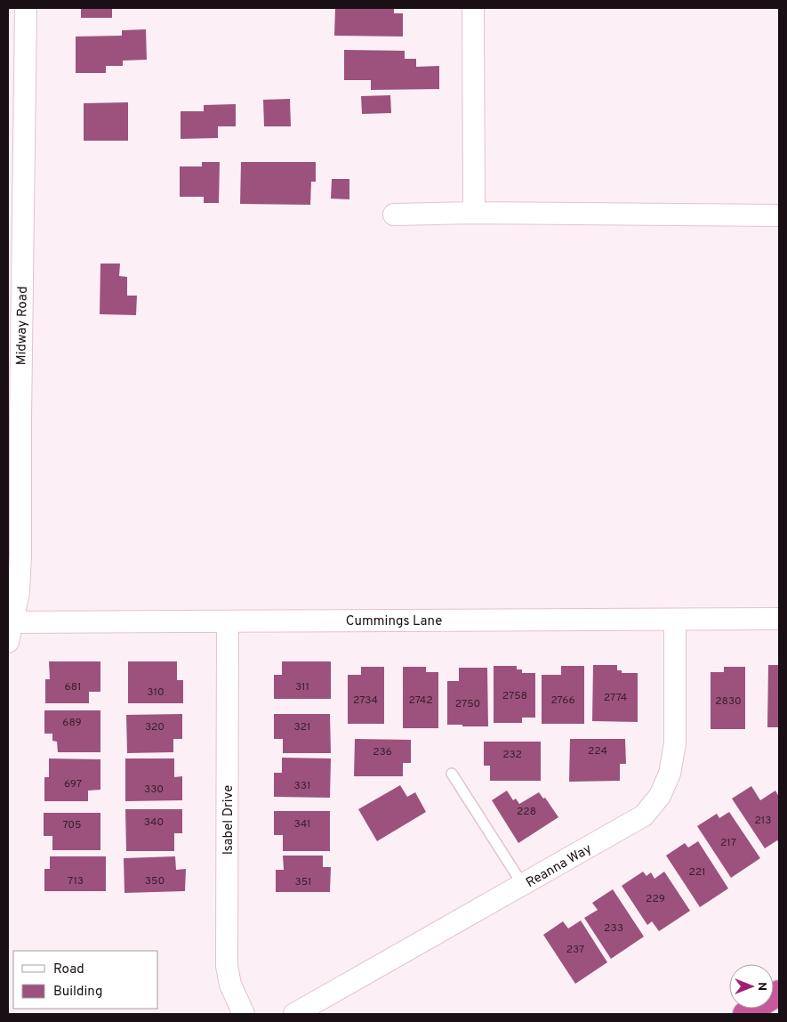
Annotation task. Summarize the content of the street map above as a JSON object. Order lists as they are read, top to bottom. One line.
{"streets":{"street":["Midway Road","Cummings Lane","Isabel Drive","Reanna Way"]},"crossings":[["Midway Road","Cummings Lane"],["Cummings Lane","Isabel Drive"],["Cummings Lane","Reanna Way"]],"house_numbers":["681","311","310","2758","2774","2734","2742","2766","2830","2750","689","320","321","224","236","232","697","331","330","228","213","340","341","705","217","221","713","350","351","229","233","237"],"legend":["Road","Building"],"north":"right"}
